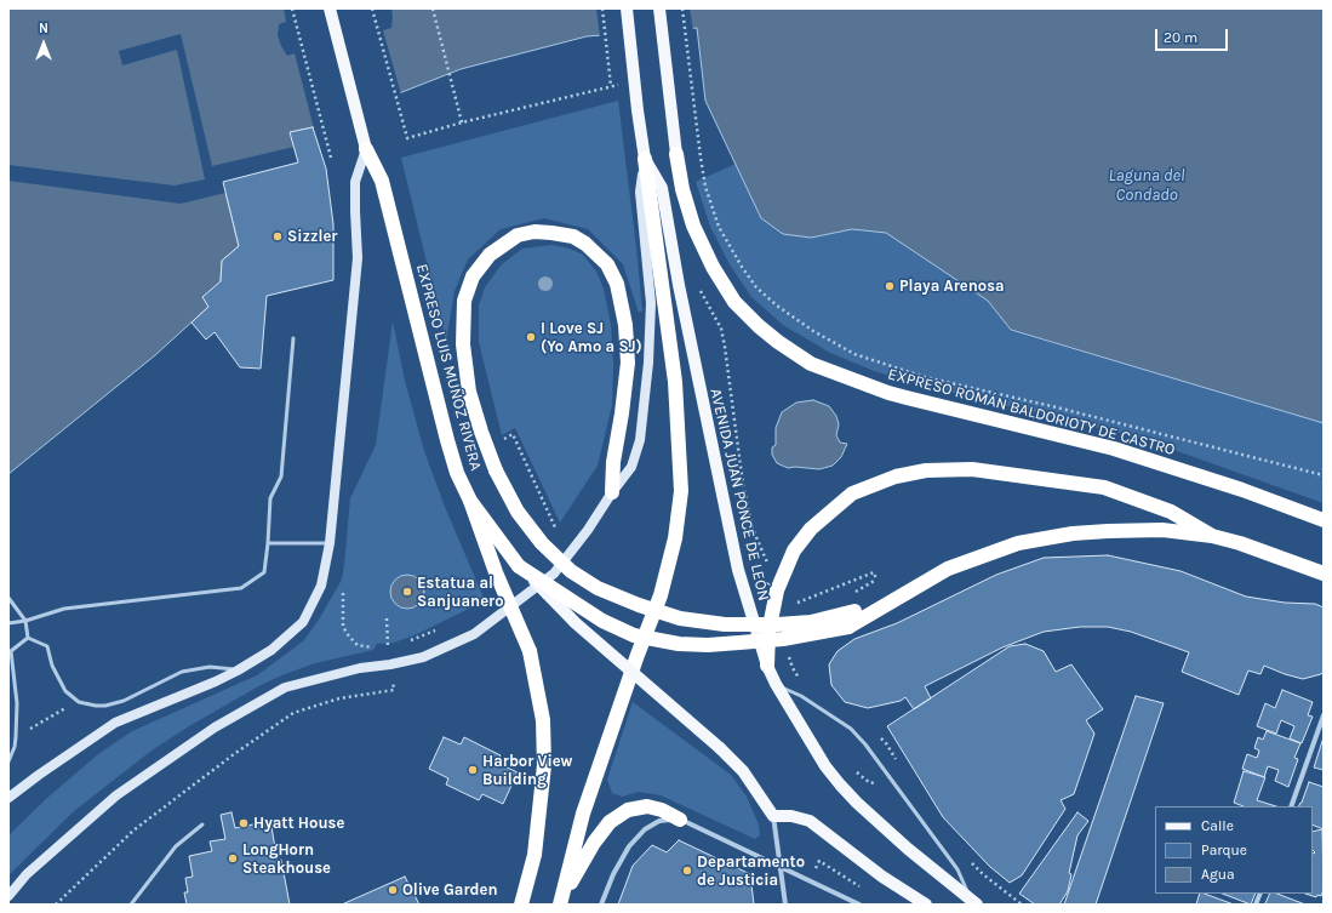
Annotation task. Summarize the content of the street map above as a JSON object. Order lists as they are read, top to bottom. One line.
{"streets":{"highway":["EXPRESO LUIS MUÑOZ RIVERA","EXPRESO ROMÁN BALDORIOTY DE CASTRO"],"main road":["AVENIDA JUAN PONCE DE LEÓN"]},"water":["Laguna del Condado"],"places":["Sizzler","Playa Arenosa","I Love SJ (Yo Amo a SJ)","Estatua al Sanjuanero","Harbor View Building","Hyatt House","LongHorn Steakhouse","Departamento de Justicia","Olive Garden"],"legend":["Calle","Parque","Agua"],"scale_bar":"20 m","north":"top"}
